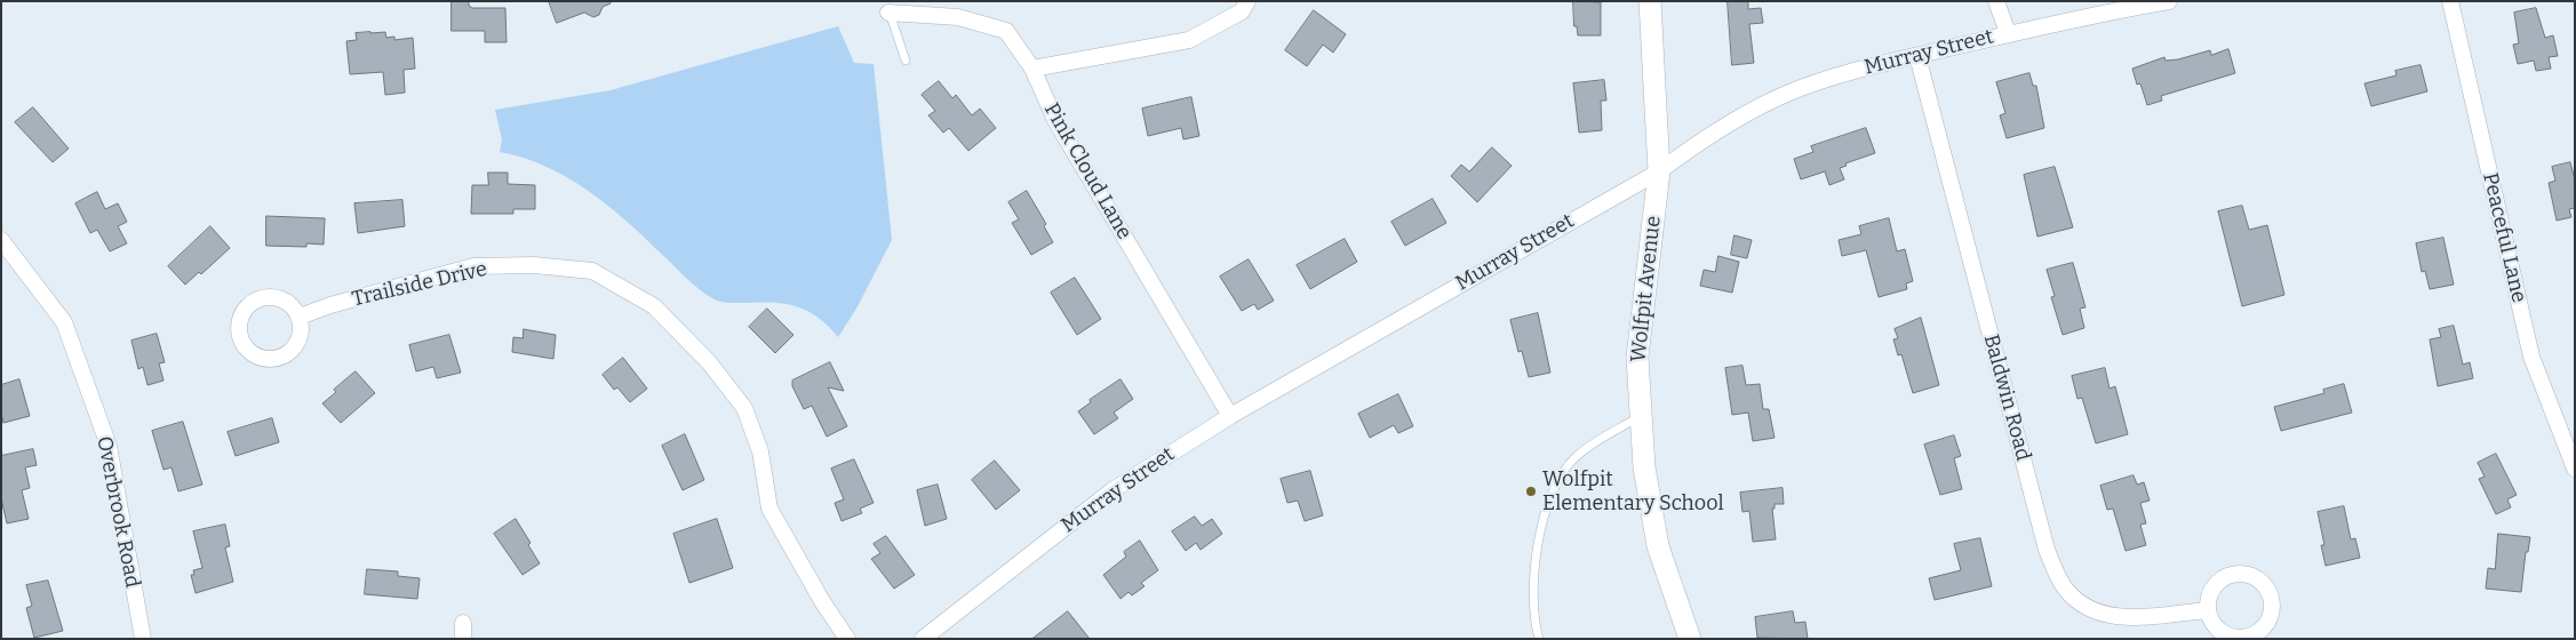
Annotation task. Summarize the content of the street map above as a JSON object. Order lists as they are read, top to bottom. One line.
{"streets":{"street":["Murray Street","Pink Cloud Lane","Peaceful Lane","Trailside Drive","Wolfpit Avenue","Baldwin Road","Overbrook Road"]},"crossings":[["Murray Street","Pink Cloud Lane"],["Murray Street","Wolfpit Avenue"],["Murray Street","Baldwin Road"]],"places":["Wolfpit Elementary School"]}
